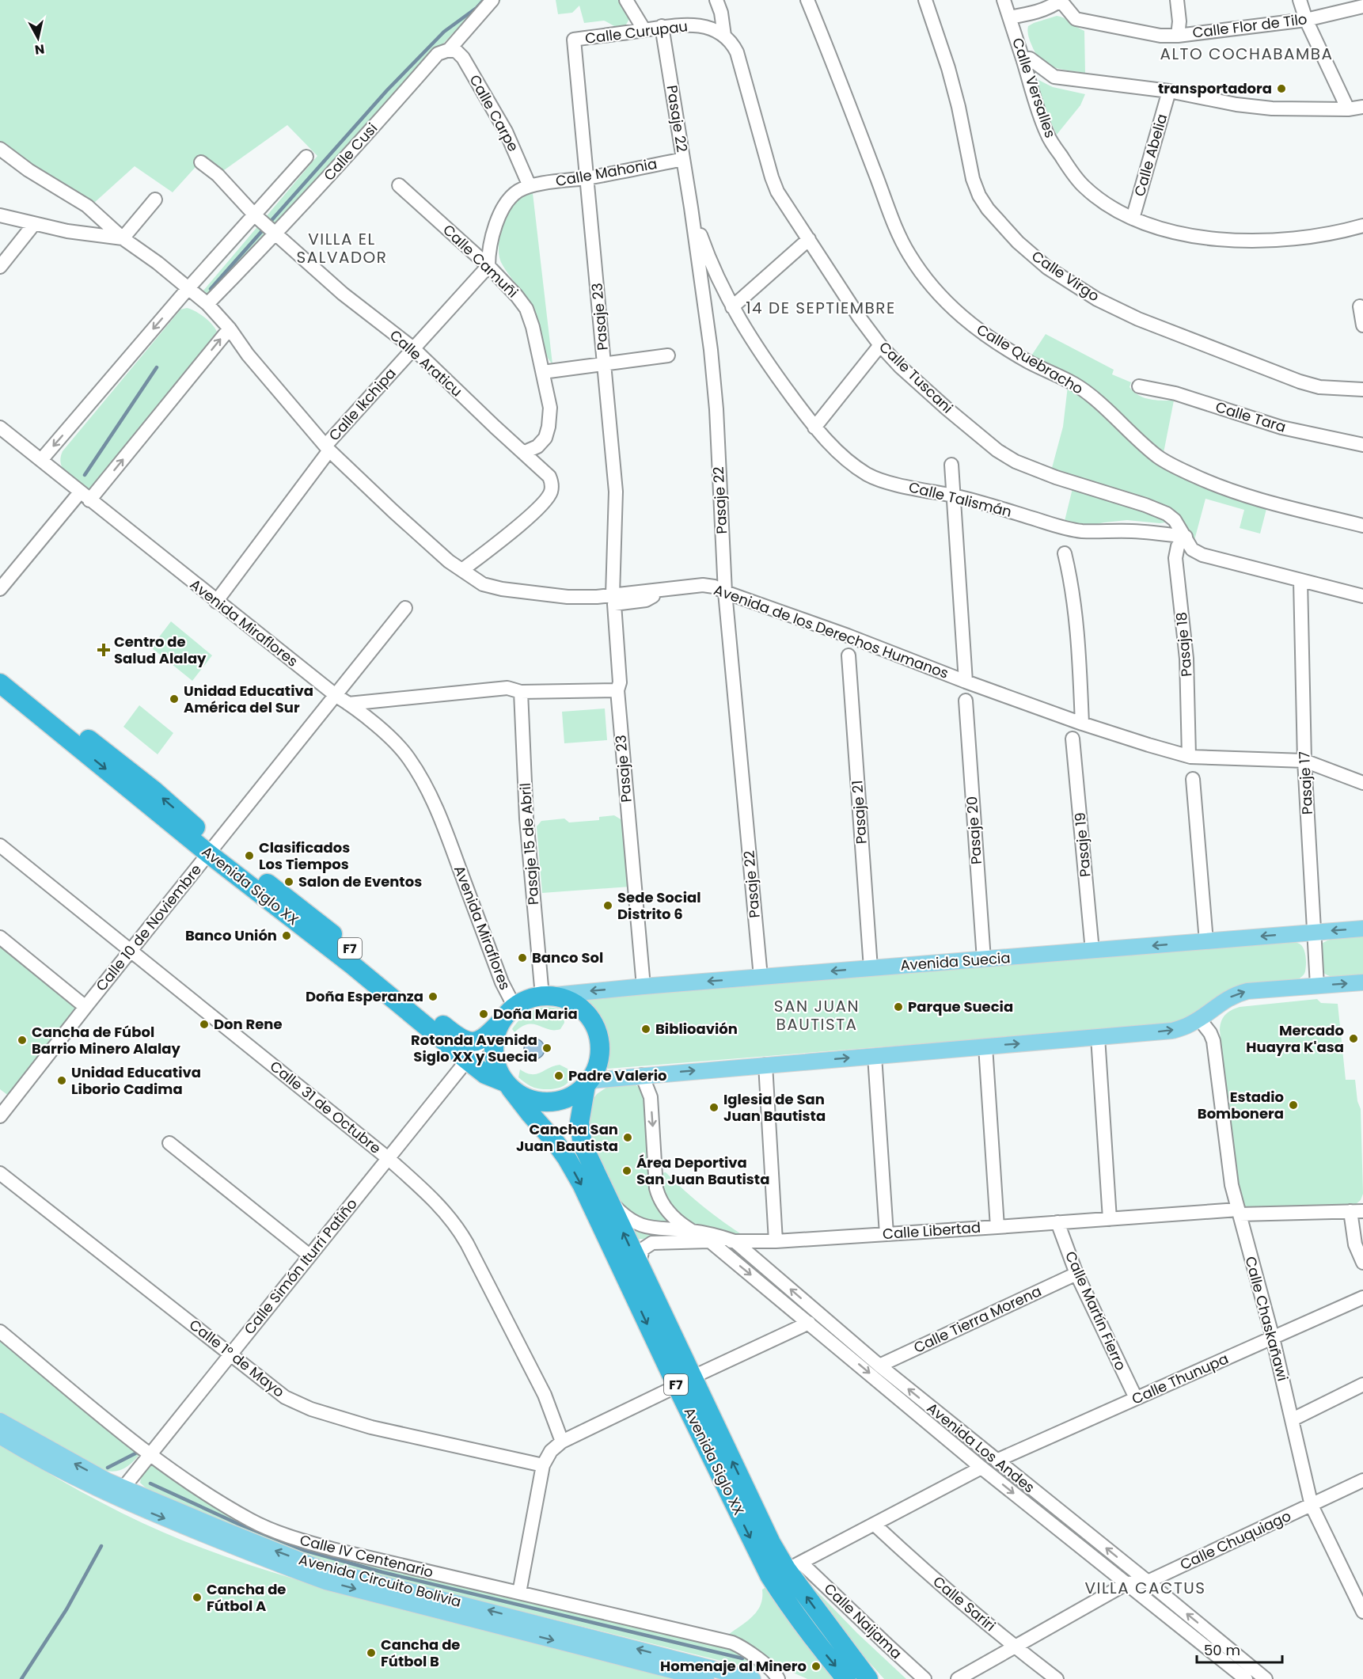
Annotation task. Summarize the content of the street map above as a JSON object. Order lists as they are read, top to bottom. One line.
{"streets":{"highway":["Avenida Siglo XX","F7"],"main road":["Avenida Suecia","Avenida Circuito Bolivia"],"street":["Calle Flor de Tilo","Calle Curupau","Calle Versalles","Calle Carpe","Pasaje 22","Calle Cusi","Calle Abelia","Calle Mahonia","Calle Camuñi","Calle Virgo","Pasaje 23","Calle Quebracho","Calle Araticu","Calle Tuscani","Calle Ikchipa","Calle Tara","Calle Talismán","Avenida Miraflores","Avenida de los Derechos Humanos","Pasaje 18","Pasaje 17","Pasaje 21","Pasaje 20","Pasaje 15 de Abril","Pasaje 19","Calle 10 de Noviembre","Calle 31 de Octubre","Calle Libertad","Calle Simón Iturri Patiño","Calle Martín Fierro","Calle Chaskañawi","Calle Tierra Morena","Calle 1° de Mayo","Calle Thunupa","Avenida Los Andes","Calle Chuquiago","Calle IV Centenario","Calle Sariri","Calle Naijama"]},"crossings":[["Calle Curupau","Pasaje 22"],["Calle Curupau","Pasaje 23"],["Calle Curupau","Calle Tuscani"],["Calle Versalles","Calle Abelia"],["Calle Carpe","Calle Cusi"],["Calle Carpe","Calle Mahonia"],["Pasaje 22","Calle Mahonia"],["Pasaje 22","Calle Talismán"],["Pasaje 22","Avenida de los Derechos Humanos"],["Pasaje 22","Avenida Suecia"],["Calle Cusi","Calle Araticu"],["Calle Cusi","Avenida de los Derechos Humanos"],["Calle Mahonia","Pasaje 23"],["Calle Camuñi","Calle Araticu"],["Calle Camuñi","Calle Ikchipa"],["Pasaje 23","Avenida de los Derechos Humanos"],["Pasaje 23","Avenida Suecia"],["Calle Araticu","Calle Ikchipa"],["Calle Araticu","Avenida de los Derechos Humanos"],["Calle Tuscani","Calle Talismán"],["Calle Tuscani","Pasaje 18"],["Calle Ikchipa","Avenida Miraflores"],["Calle Ikchipa","Avenida de los Derechos Humanos"],["Calle Talismán","Pasaje 18"],["Avenida Miraflores","Pasaje 15 de Abril"],["Avenida Miraflores","Avenida Siglo XX"],["Avenida Miraflores","Calle 10 de Noviembre"],["Avenida Miraflores","F7"],["Avenida Miraflores","Avenida Suecia"],["Avenida de los Derechos Humanos","Pasaje 18"],["Avenida de los Derechos Humanos","Pasaje 17"],["Pasaje 17","Avenida Suecia"],["Pasaje 21","Avenida Suecia"],["Pasaje 20","Avenida Suecia"],["Pasaje 15 de Abril","Avenida Siglo XX"],["Pasaje 15 de Abril","F7"],["Pasaje 15 de Abril","Avenida Suecia"],["Pasaje 19","Avenida Suecia"],["Avenida Siglo XX","Calle 10 de Noviembre"],["Avenida Siglo XX","F7"],["Avenida Siglo XX","Avenida Suecia"],["Avenida Siglo XX","Calle Libertad"],["Avenida Siglo XX","Calle Simón Iturri Patiño"],["Avenida Siglo XX","Avenida Los Andes"],["Avenida Siglo XX","Calle Naijama"],["Calle 10 de Noviembre","Calle 31 de Octubre"],["F7","Avenida Suecia"],["F7","Calle Simón Iturri Patiño"],["Calle 31 de Octubre","Calle Simón Iturri Patiño"],["Calle Libertad","Calle Martín Fierro"],["Calle Libertad","Calle Chaskañawi"],["Calle Libertad","Avenida Los Andes"],["Calle Simón Iturri Patiño","Calle 1° de Mayo"],["Calle Simón Iturri Patiño","Calle IV Centenario"],["Calle Simón Iturri Patiño","Avenida Circuito Bolivia"],["Calle Martín Fierro","Calle Tierra Morena"],["Calle Martín Fierro","Calle Thunupa"],["Calle Chaskañawi","Calle Thunupa"],["Calle Chaskañawi","Calle Chuquiago"],["Calle Tierra Morena","Avenida Los Andes"],["Calle Thunupa","Avenida Los Andes"],["Avenida Los Andes","Calle Chuquiago"],["Calle Chuquiago","Calle Sariri"]],"districts":["ALTO COCHABAMBA","VILLA EL SALVADOR","14 DE SEPTIEMBRE","SAN JUAN BAUTISTA","VILLA CACTUS"],"places":{"other":["transportadora","Unidad Educativa América del Sur","Clasificados Los Tiempos","Salon de Eventos","Sede Social Distrito 6","Banco Unión","Banco Sol","Doña Esperanza","Parque Suecia","Doña Maria","Don Rene","Biblioavión","Mercado Huayra K'asa","Cancha de Fúbol Barrio Minero Alalay","Rotonda Avenida Siglo XX y Suecia","Padre Valerio","Unidad Educativa Liborio Cadima","Estadio Bombonera","Iglesia de San Juan Bautista","Cancha San Juan Bautista","Área Deportiva San Juan Bautista","Cancha de Fútbol A","Cancha de Fútbol B","Homenaje al Minero"],"health":["Centro de Salud Alalay"]},"scale_bar":"50 m","north":"bottom"}
